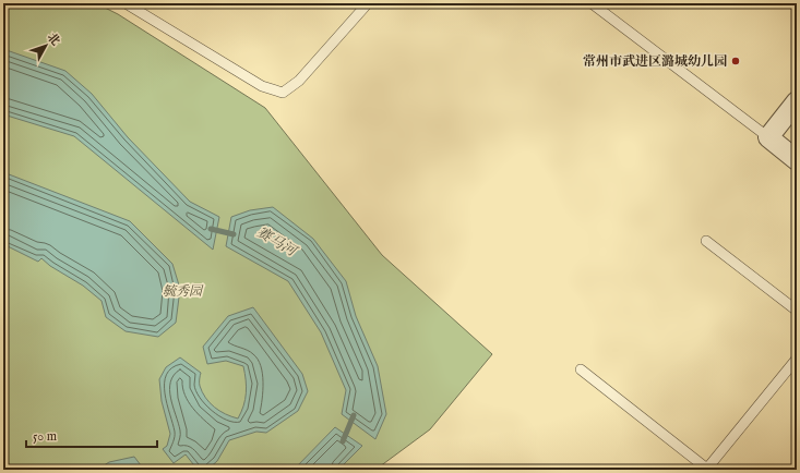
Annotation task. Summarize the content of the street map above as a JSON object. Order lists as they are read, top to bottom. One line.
{"water":["赛马河"],"parks":["毓秀园"],"places":["常州市武进区潞城幼儿园"],"scale_bar":"50 m","north":"top right"}
